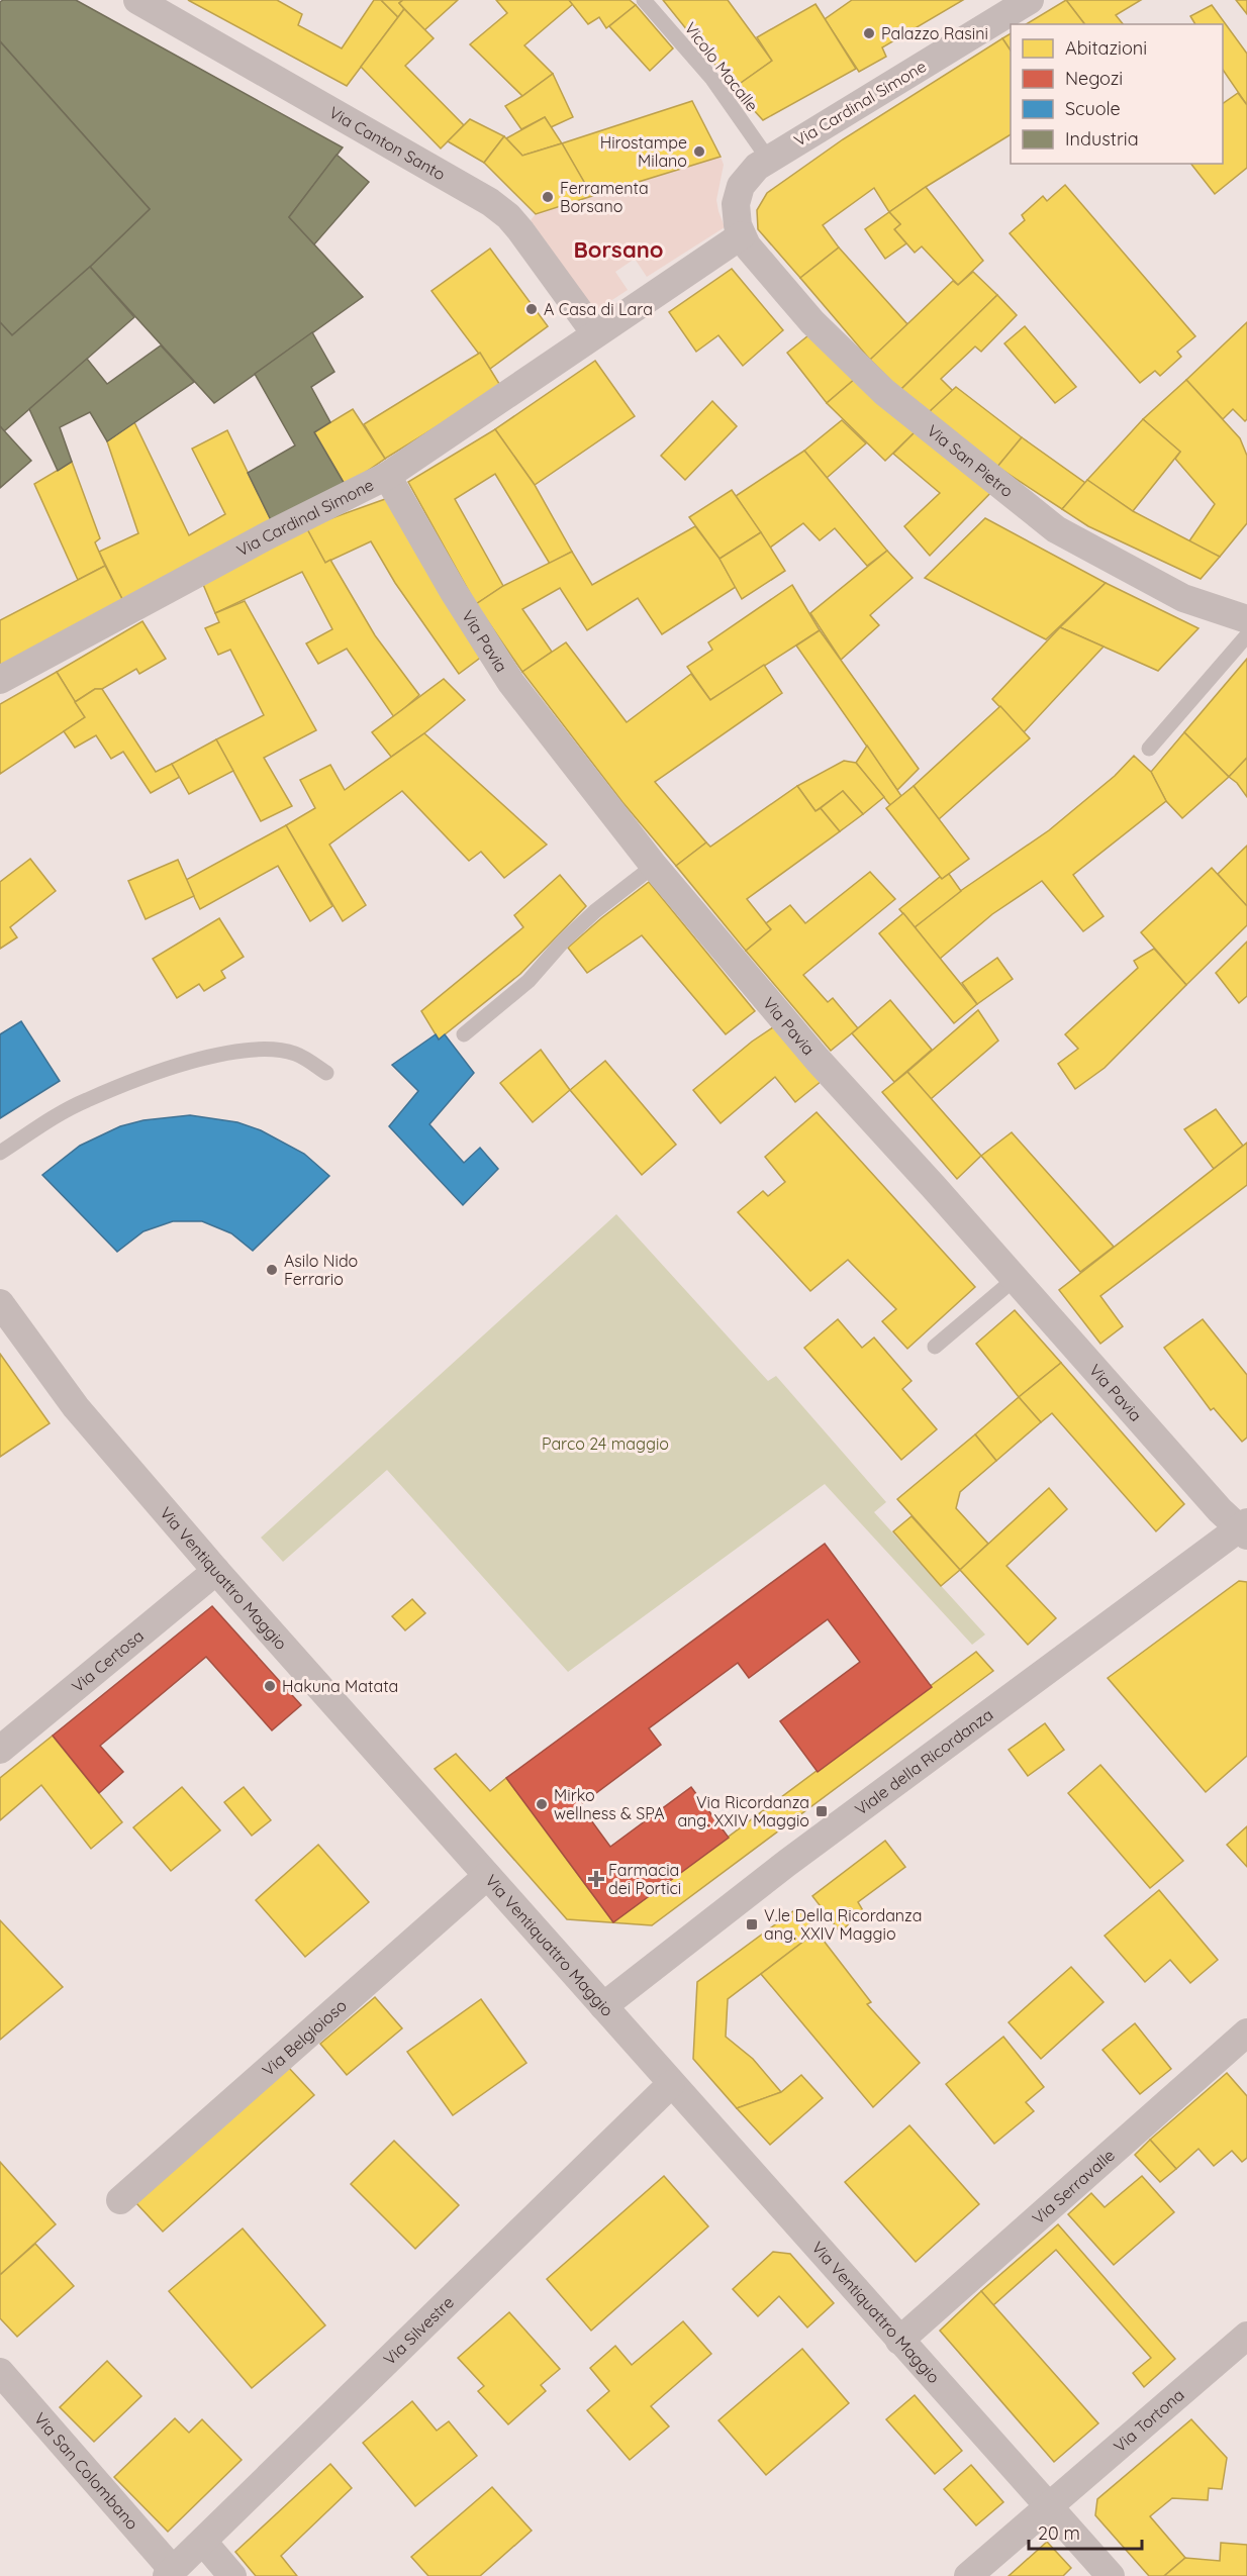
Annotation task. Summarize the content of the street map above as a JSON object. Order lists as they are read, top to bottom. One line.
{"streets":{"street":["Via Cardinal Simone","Via Canton Santo","Via San Pietro","Via Pavia","Via Ventiquattro Maggio","Via Certosa","Viale della Ricordanza","Via Belgioioso","Via Serravalle","Via Silvestre","Via Tortona","Via San Colombano"],"lane":["Vicolo Macalle"]},"crossings":[["Vicolo Macalle","Via Cardinal Simone"],["Via Cardinal Simone","Via Canton Santo"],["Via Cardinal Simone","Via San Pietro"],["Via Cardinal Simone","Via Pavia"],["Via Pavia","Viale della Ricordanza"],["Via Ventiquattro Maggio","Via Certosa"],["Via Ventiquattro Maggio","Viale della Ricordanza"],["Via Ventiquattro Maggio","Via Belgioioso"],["Via Ventiquattro Maggio","Via Serravalle"],["Via Ventiquattro Maggio","Via Silvestre"],["Via Ventiquattro Maggio","Via Tortona"],["Via Silvestre","Via San Colombano"]],"districts":["Borsano"],"parks":["Parco 24 maggio"],"places":{"other":["Palazzo Rasini","Hirostampe Milano","Ferramenta Borsano","A Casa di Lara","Asilo Nido Ferrario","Hakuna Matata","Mirko wellness & SPA"],"transit":["Via Ricordanza ang. XXIV Maggio","V.le Della Ricordanza ang. XXIV Maggio"],"health":["Farmacia dei Portici"]},"legend":["Abitazioni","Negozi","Scuole","Industria"],"scale_bar":"20 m"}
